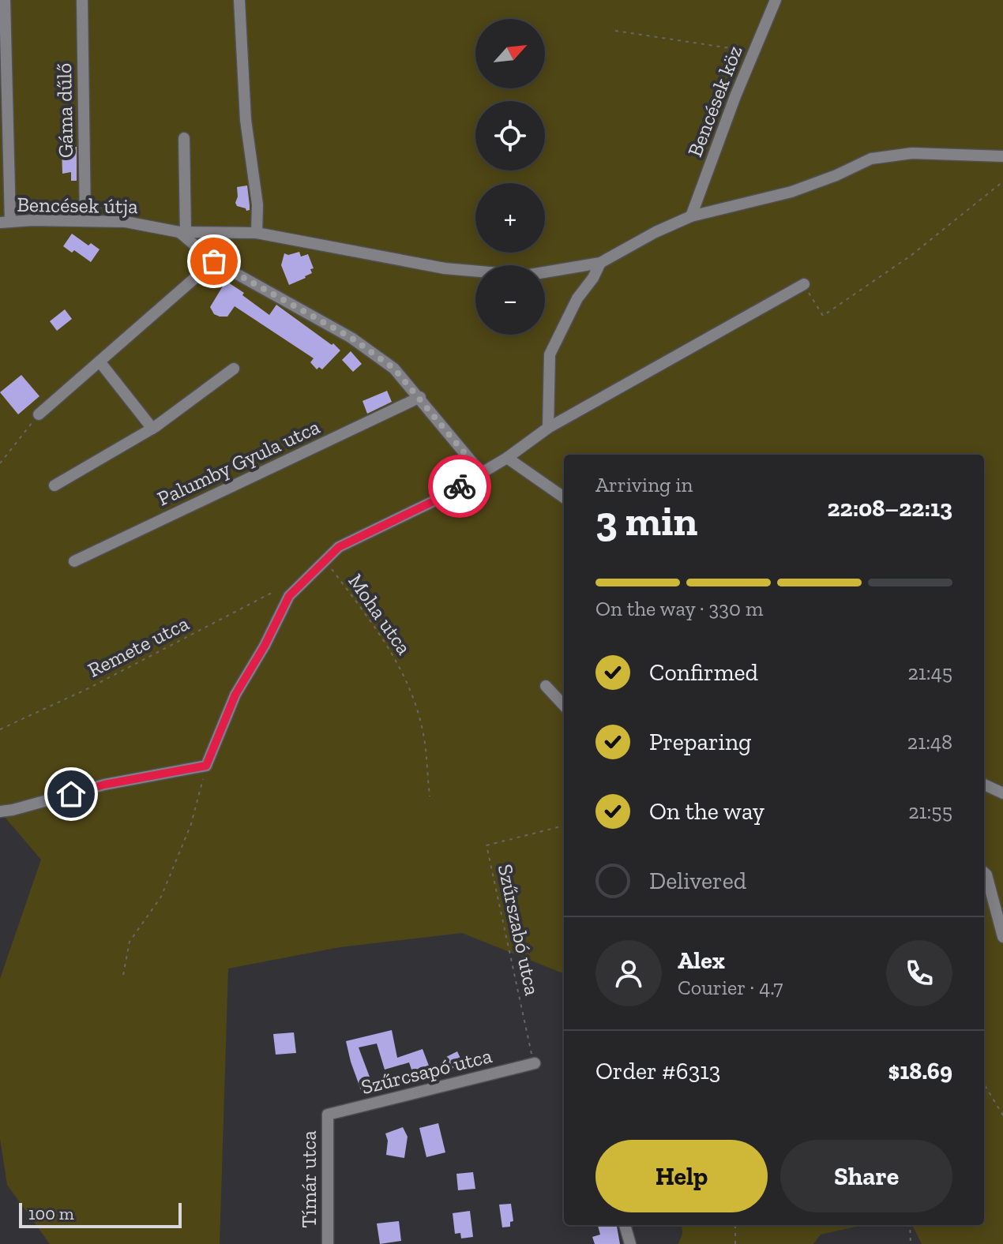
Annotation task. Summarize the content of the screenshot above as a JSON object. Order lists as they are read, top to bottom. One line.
{"streets":{"street":["Bencések köz","Gáma dűlő","Bencések útja","Palumby Gyula utca","Szűrcsapó utca","Tímár utca"],"path":["Moha utca","Remete utca","Szűrszabó utca"]},"crossings":[["Gáma dűlő","Bencések útja"],["Bencések útja","Palumby Gyula utca"],["Szűrszabó utca","Szűrcsapó utca"],["Szűrcsapó utca","Tímár utca"]],"scale_bar":"100 m","north":"top right","page":{"map_buttons":["+","−"],"heading":["3 min","Arriving in","22:08–22:13"],"panel":["Alex","Courier · 4.7","Order #6313","$18.69"],"bar":"On the way · 330 m","list":[["Confirmed","21:45"],["Preparing","21:48"],["On the way","21:55"],"Delivered"],"buttons":["Help","Share"],"scale":"100 m"}}
